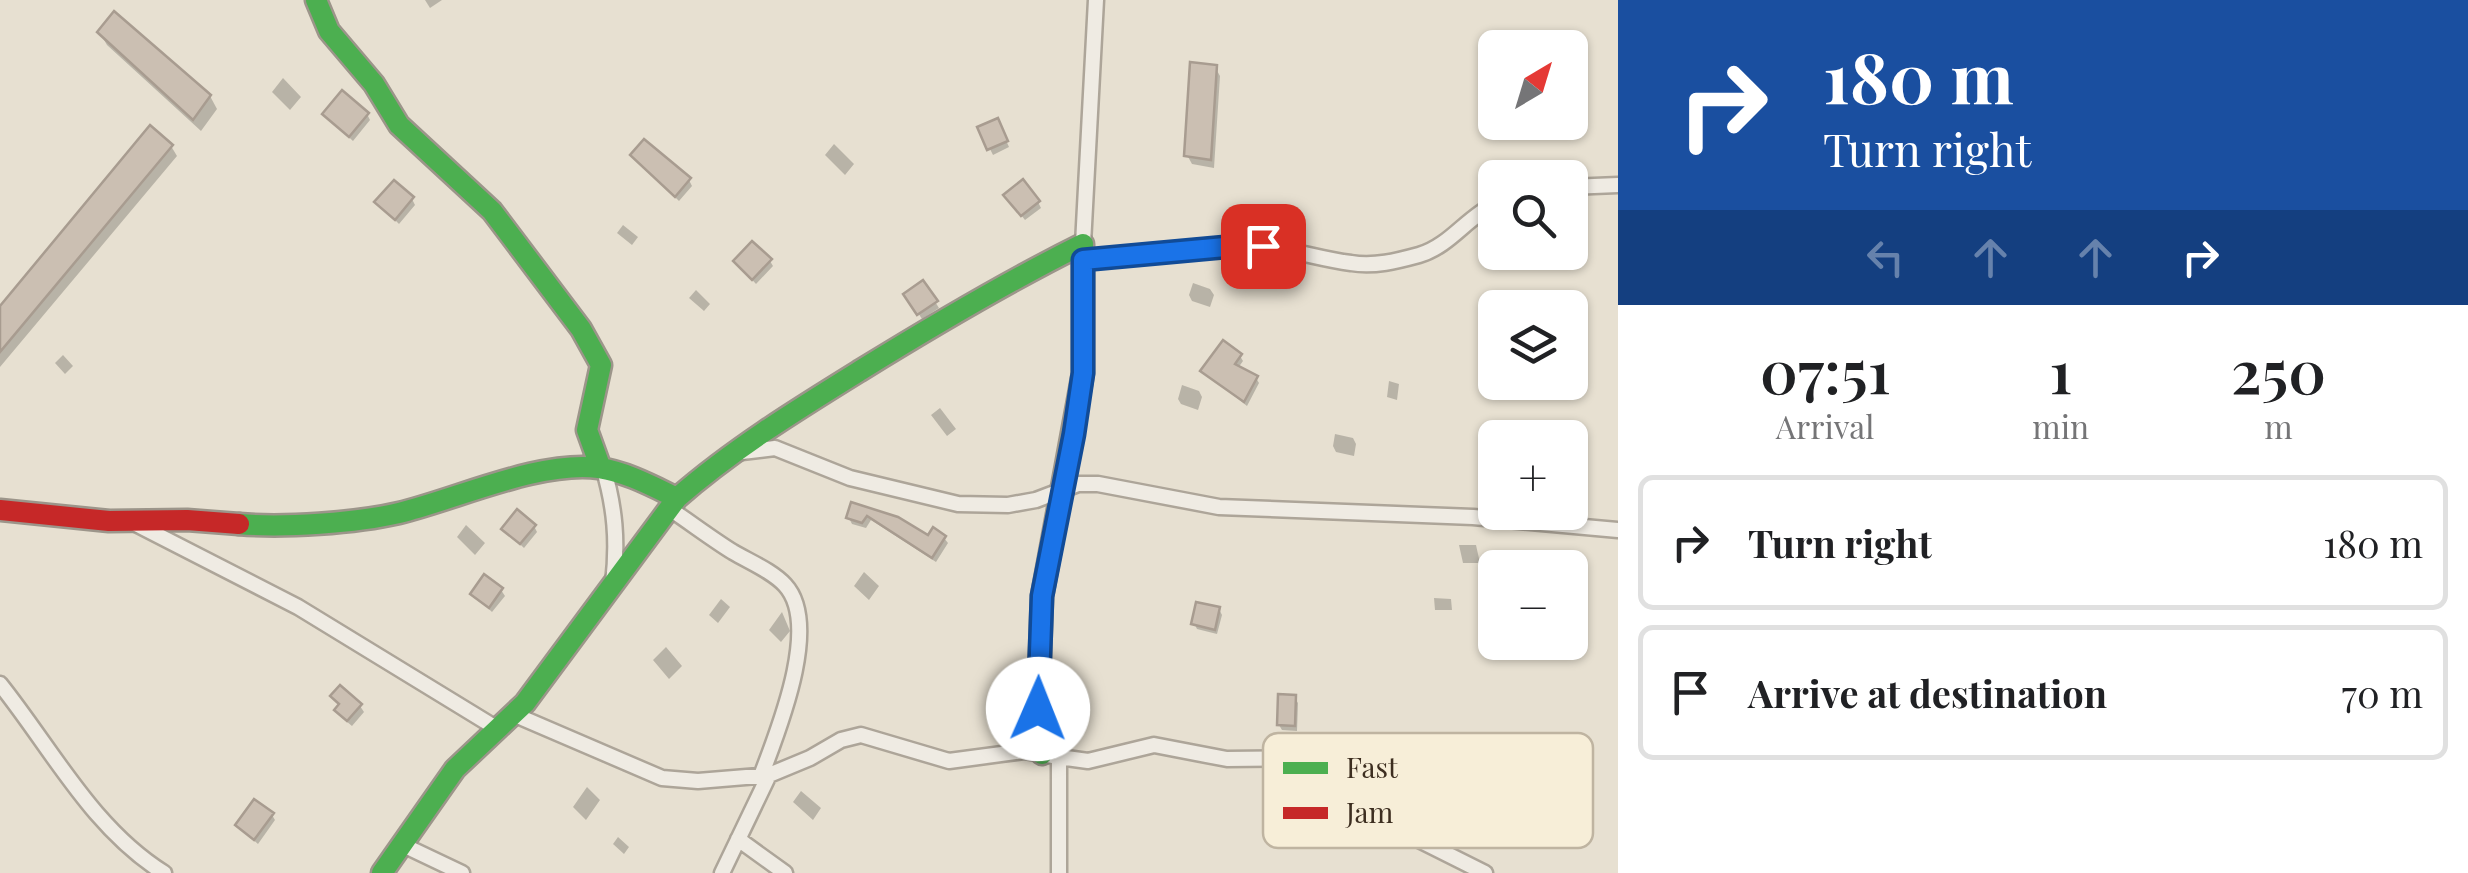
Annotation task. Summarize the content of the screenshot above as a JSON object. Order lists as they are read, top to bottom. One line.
{"legend":["Fast","Jam"],"north":"top right","page":{"turn":["180 m","Turn right"],"map_buttons":["+","−"],"eta":["07:51","Arrival","1","min","250","m"],"list":[{"name":"Turn right","value":"180 m"},{"name":"Arrive at destination","value":"70 m"}]}}
